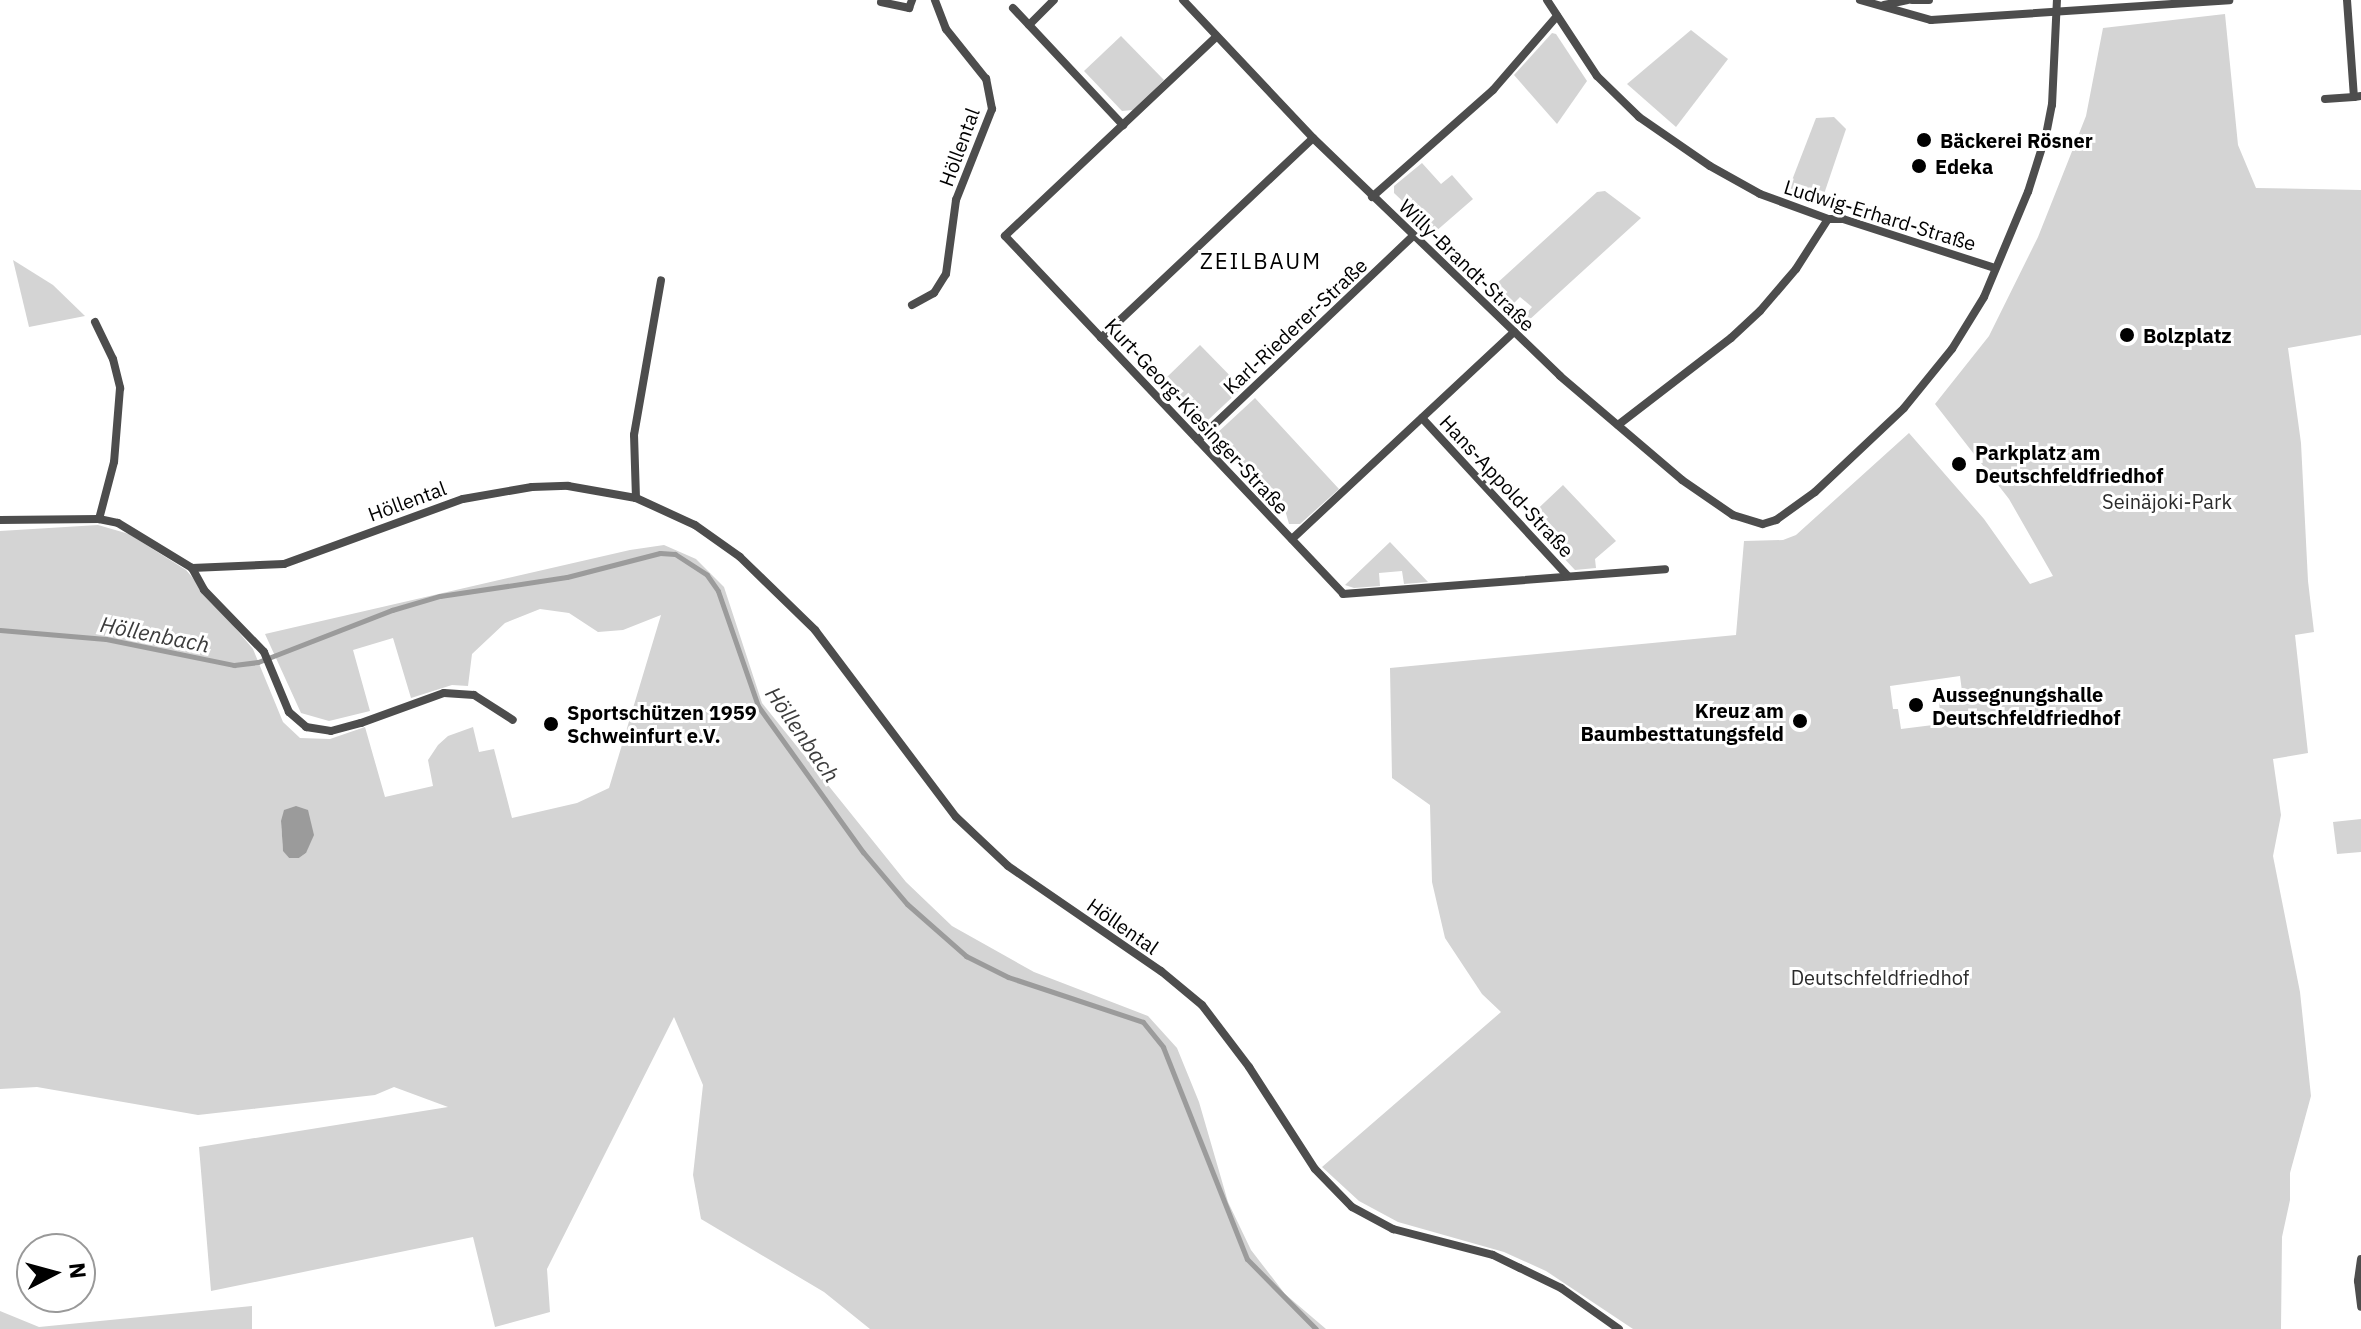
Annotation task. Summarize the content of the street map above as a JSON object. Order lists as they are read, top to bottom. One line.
{"streets":{"street":["Höllental","Ludwig-Erhard-Straße","Willy-Brandt-Straße","Karl-Riederer-Straße","Kurt-Georg-Kiesinger-Straße","Hans-Appold-Straße"]},"crossings":[["Ludwig-Erhard-Straße","Willy-Brandt-Straße"],["Willy-Brandt-Straße","Karl-Riederer-Straße"],["Willy-Brandt-Straße","Kurt-Georg-Kiesinger-Straße"],["Willy-Brandt-Straße","Hans-Appold-Straße"],["Karl-Riederer-Straße","Kurt-Georg-Kiesinger-Straße"],["Kurt-Georg-Kiesinger-Straße","Hans-Appold-Straße"]],"districts":["ZEILBAUM"],"water":["Höllenbach"],"parks":["Seinäjoki-Park","Deutschfeldfriedhof"],"places":["Bäckerei Rösner","Edeka","Bolzplatz","Parkplatz am Deutschfeldfriedhof","Aussegnungshalle Deutschfeldfriedhof","Kreuz am Baumbesttatungsfeld","Sportschützen 1959 Schweinfurt e.V."],"north":"right"}
